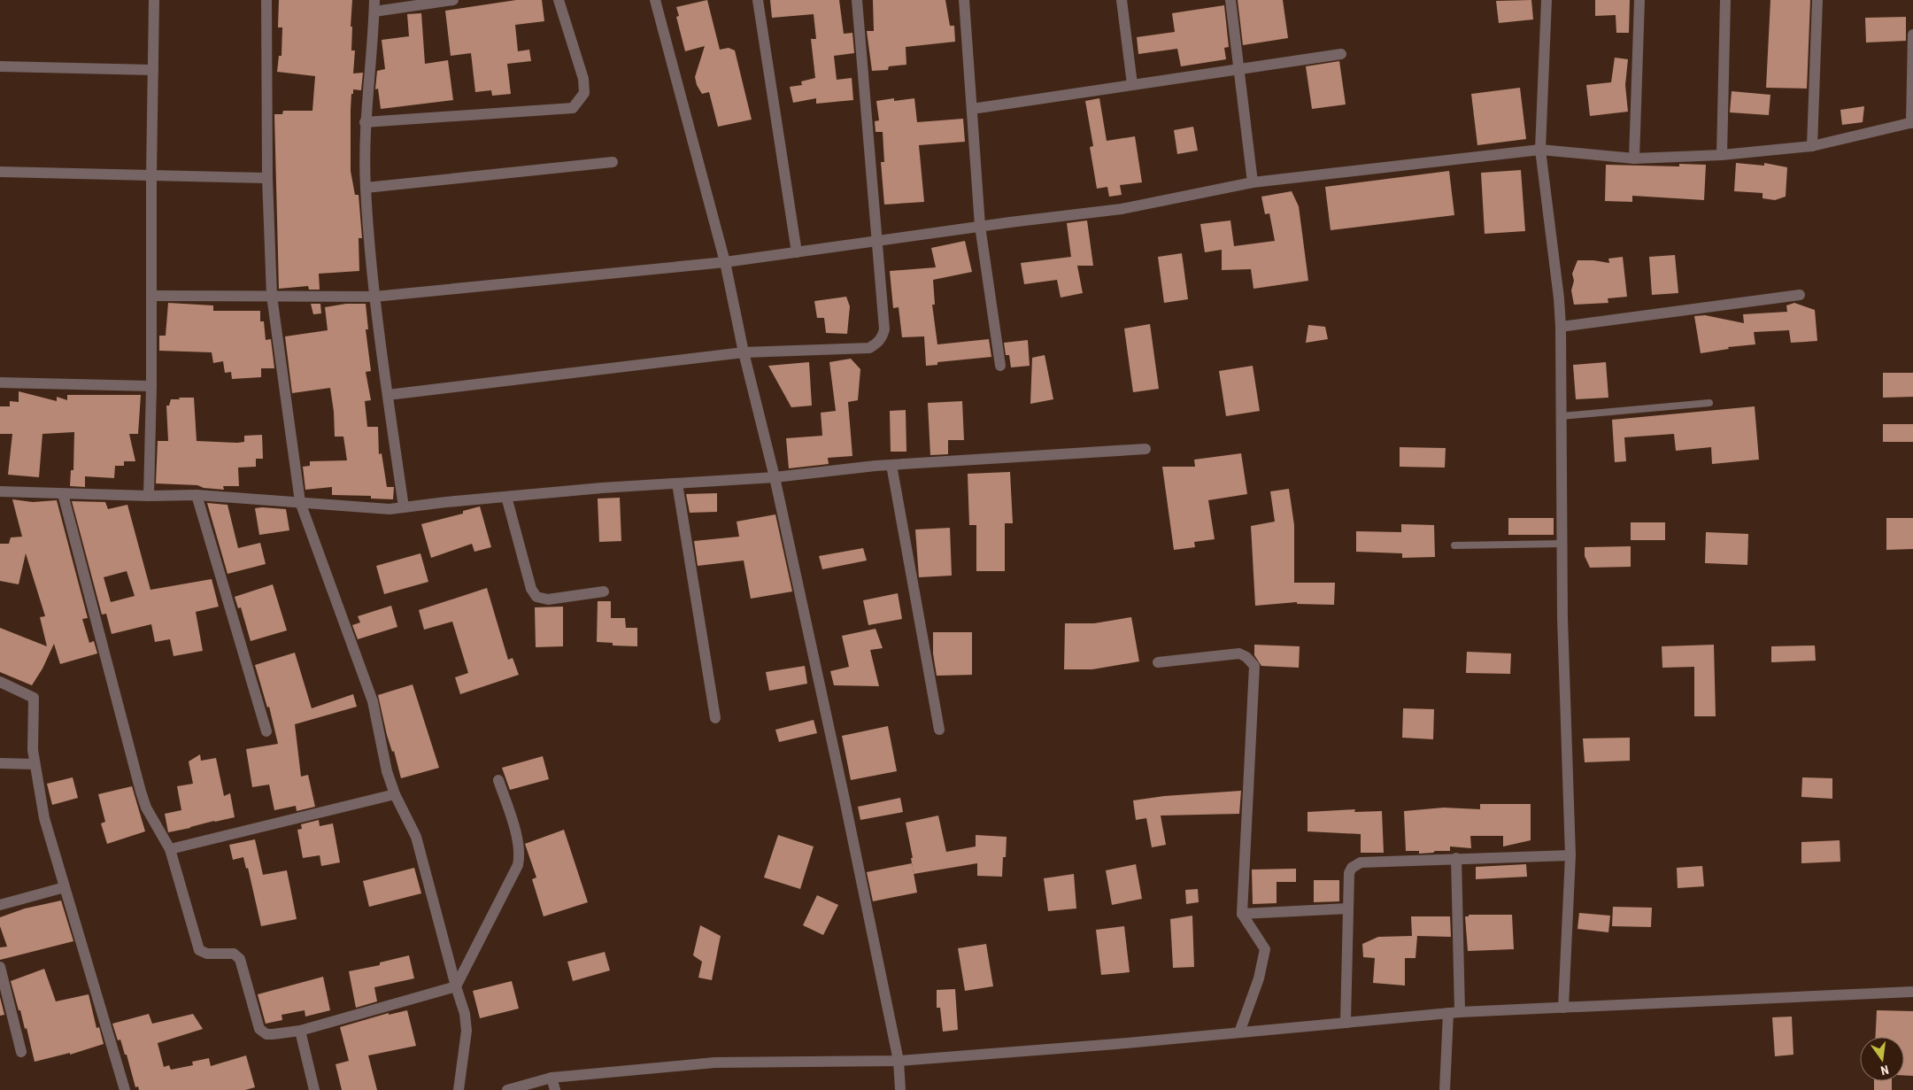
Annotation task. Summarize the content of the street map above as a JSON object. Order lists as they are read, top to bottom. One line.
{"north":"bottom"}
